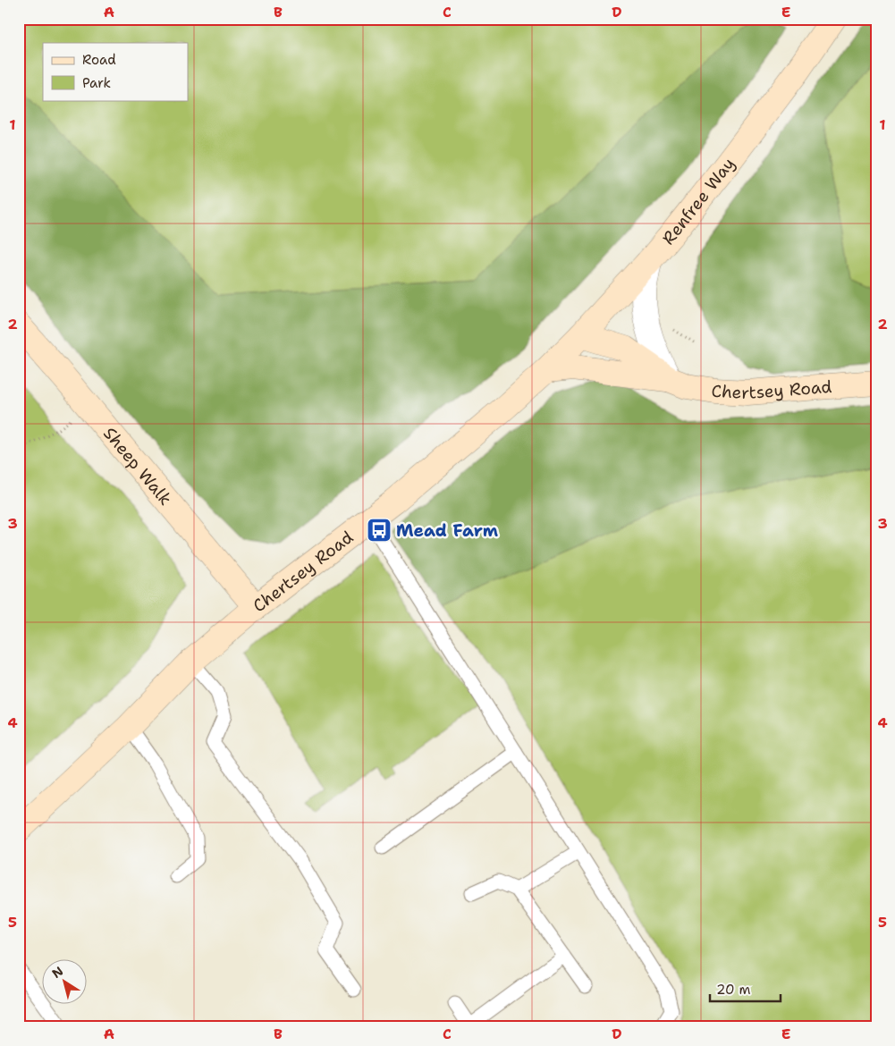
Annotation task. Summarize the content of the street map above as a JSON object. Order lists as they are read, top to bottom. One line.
{"streets":{"main road":["Renfree Way","Chertsey Road","Sheep Walk"]},"crossings":[["Renfree Way","Chertsey Road"],["Chertsey Road","Sheep Walk"]],"places":{"bus stop":["Mead Farm"]},"legend":["Road","Park"],"scale_bar":"20 m","north":"top left","grid":{"columns":["A","B","C","D","E"],"rows":["1","2","3","4","5"]}}
